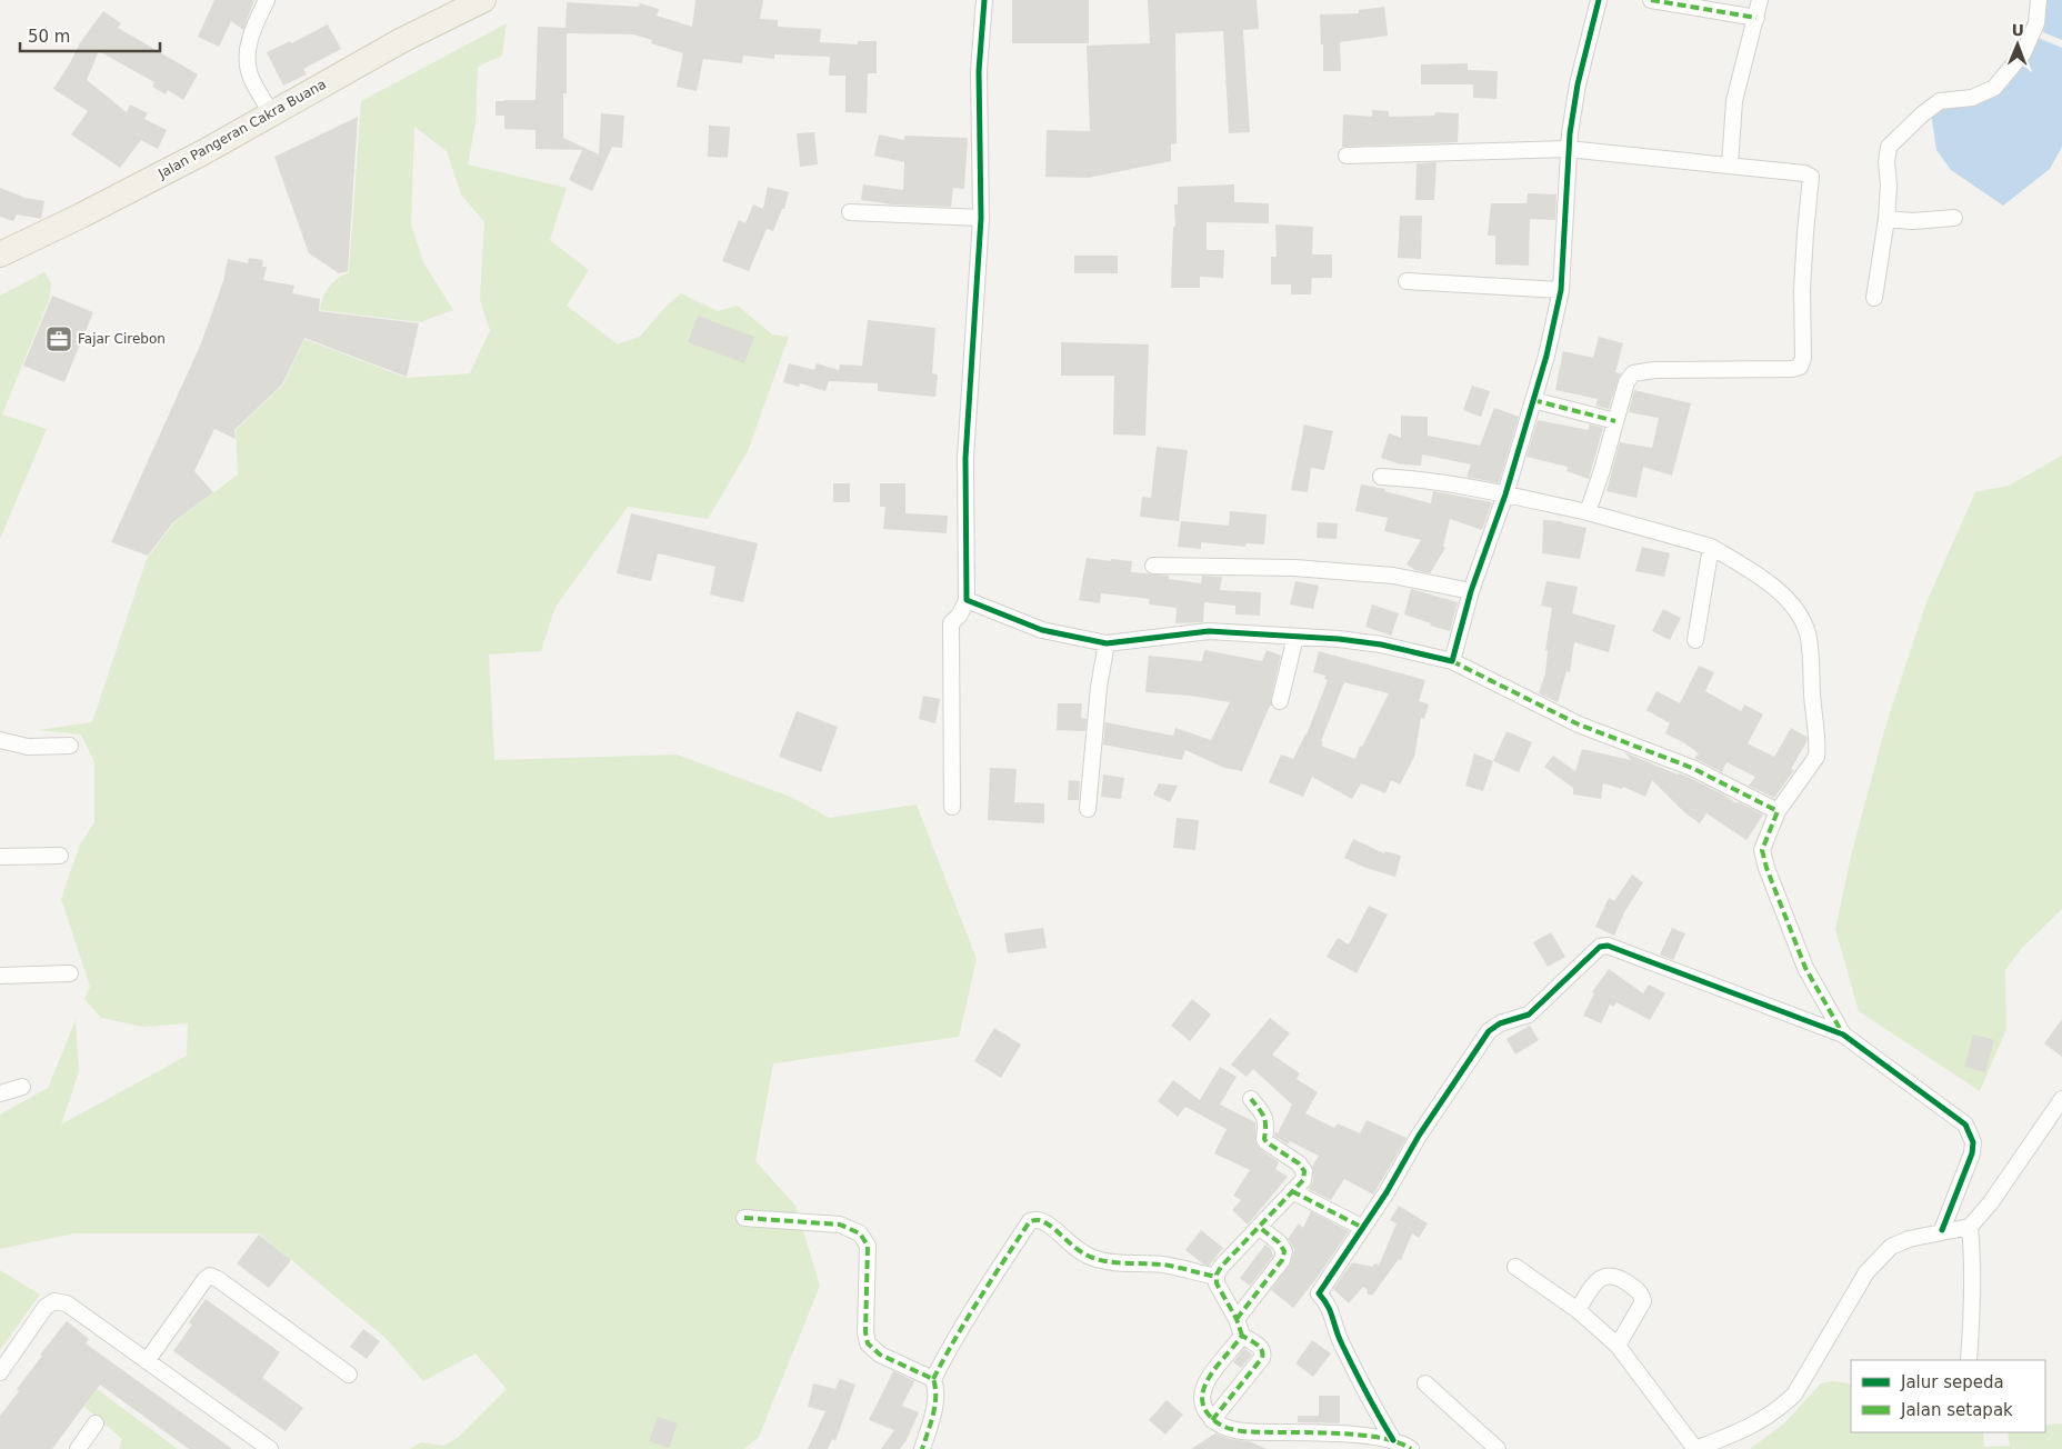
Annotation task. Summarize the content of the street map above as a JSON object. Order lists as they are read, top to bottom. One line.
{"streets":{"main road":["Jalan Pangeran Cakra Buana"]},"places":{"office":["Fajar Cirebon"]},"legend":["Jalur sepeda","Jalan setapak"],"scale_bar":"50 m","north":"top"}
